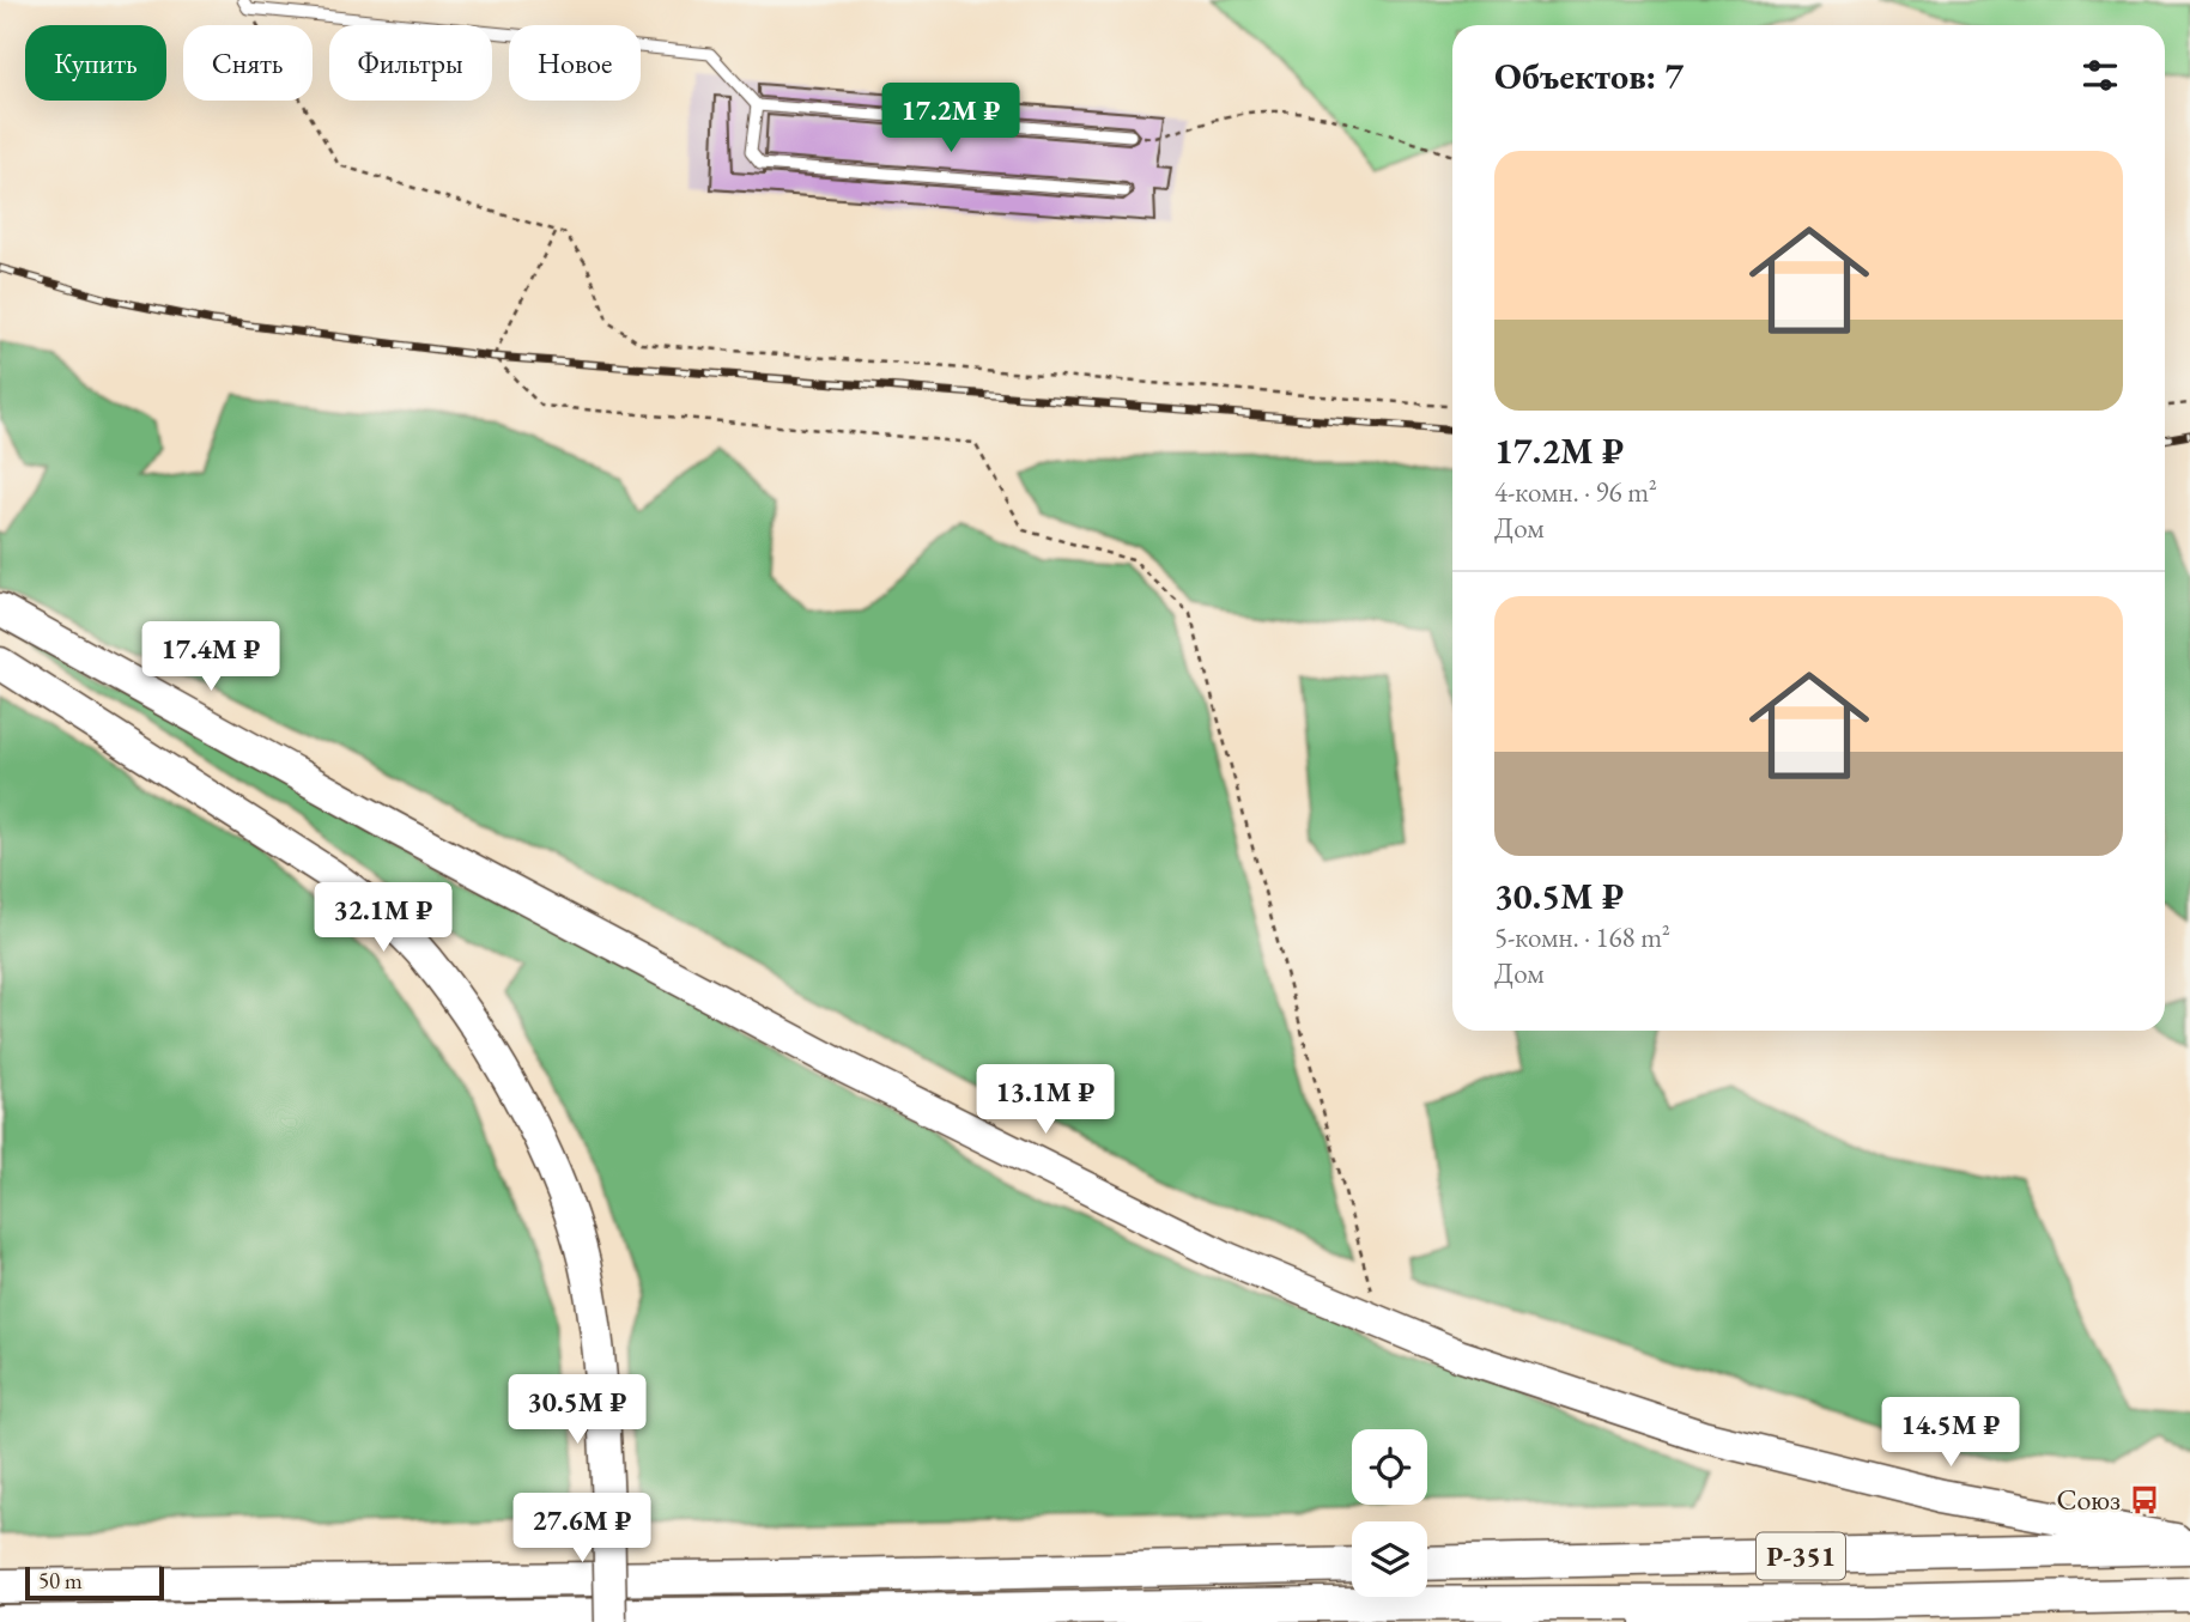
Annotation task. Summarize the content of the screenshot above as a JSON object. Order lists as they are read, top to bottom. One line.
{"streets":{"main road":["Р-351"]},"places":{"bus stop":["Союз"]},"scale_bar":"50 m","page":{"chip":["Купить","Снять","Фильтры","Новое"],"heading":"Объектов: 7","price":["17.2M ₽","17.4M ₽","32.1M ₽","13.1M ₽","30.5M ₽","14.5M ₽","27.6M ₽"],"list":[{"name":"17.2M ₽","note":"4-комн. · 96 m² · Дом"},{"name":"30.5M ₽","note":"5-комн. · 168 m² · Дом"}],"scale":"50 m"}}
